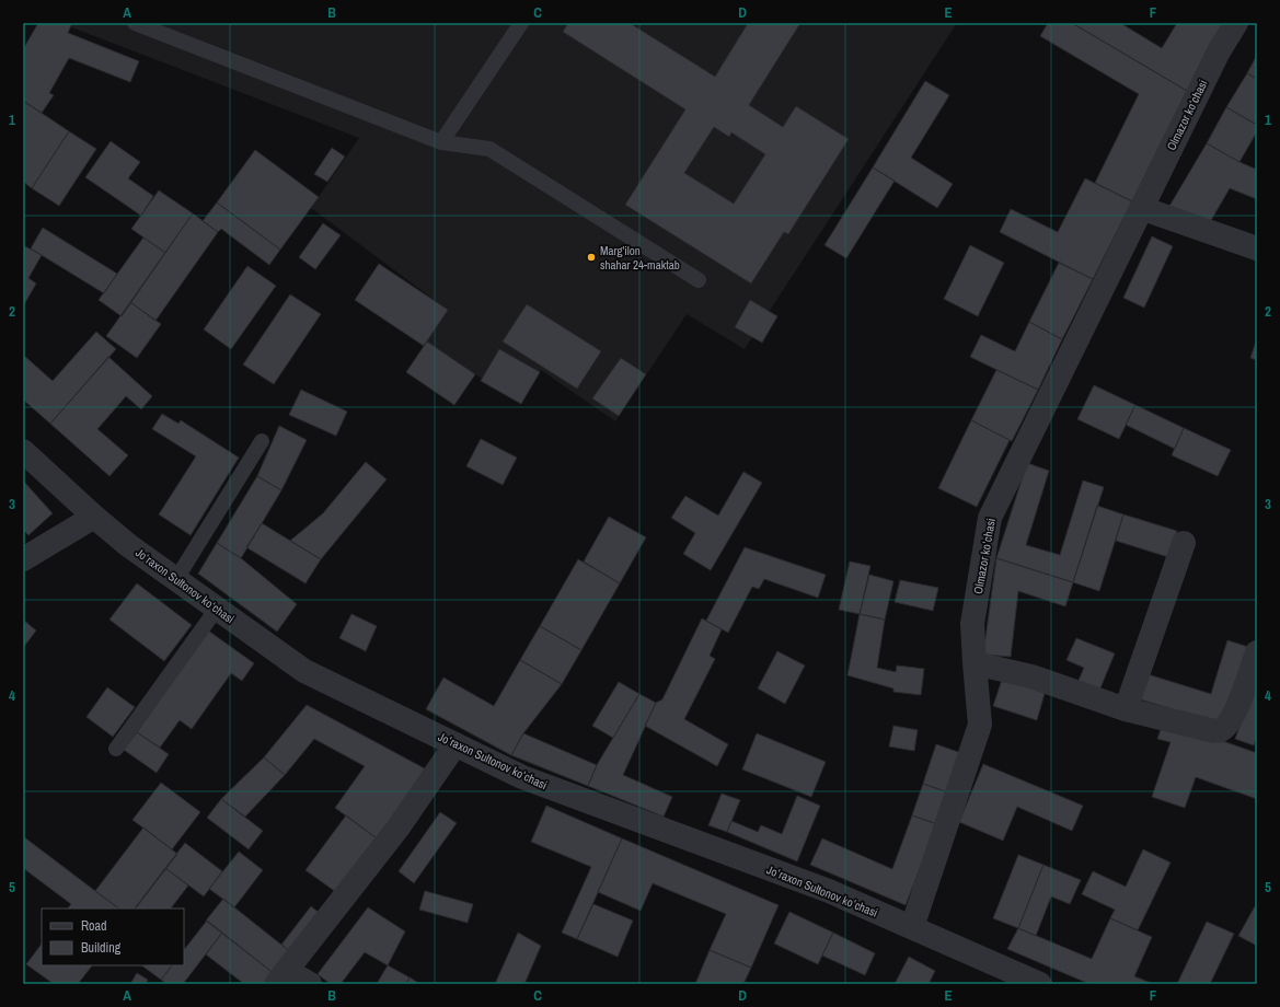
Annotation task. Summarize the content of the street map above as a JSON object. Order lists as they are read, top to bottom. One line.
{"streets":{"street":["Olmazor koʻchasi","Joʻraxon Sultonov koʻchasi"]},"crossings":[["Olmazor koʻchasi","Joʻraxon Sultonov koʻchasi"]],"places":["Marg'ilon shahar 24-maktab"],"legend":["Road","Building"],"grid":{"columns":["A","B","C","D","E","F"],"rows":["1","2","3","4","5"]}}
